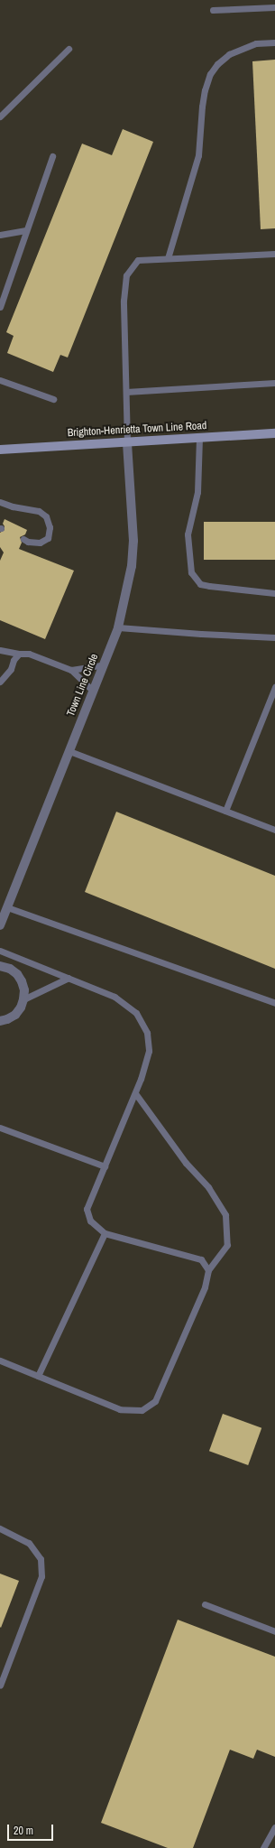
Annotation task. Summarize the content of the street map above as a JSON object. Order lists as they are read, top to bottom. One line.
{"streets":{"street":["Brighton-Henrietta Town Line Road","Town Line Circle"]},"crossings":[["Brighton-Henrietta Town Line Road","Town Line Circle"]],"scale_bar":"20 m"}
